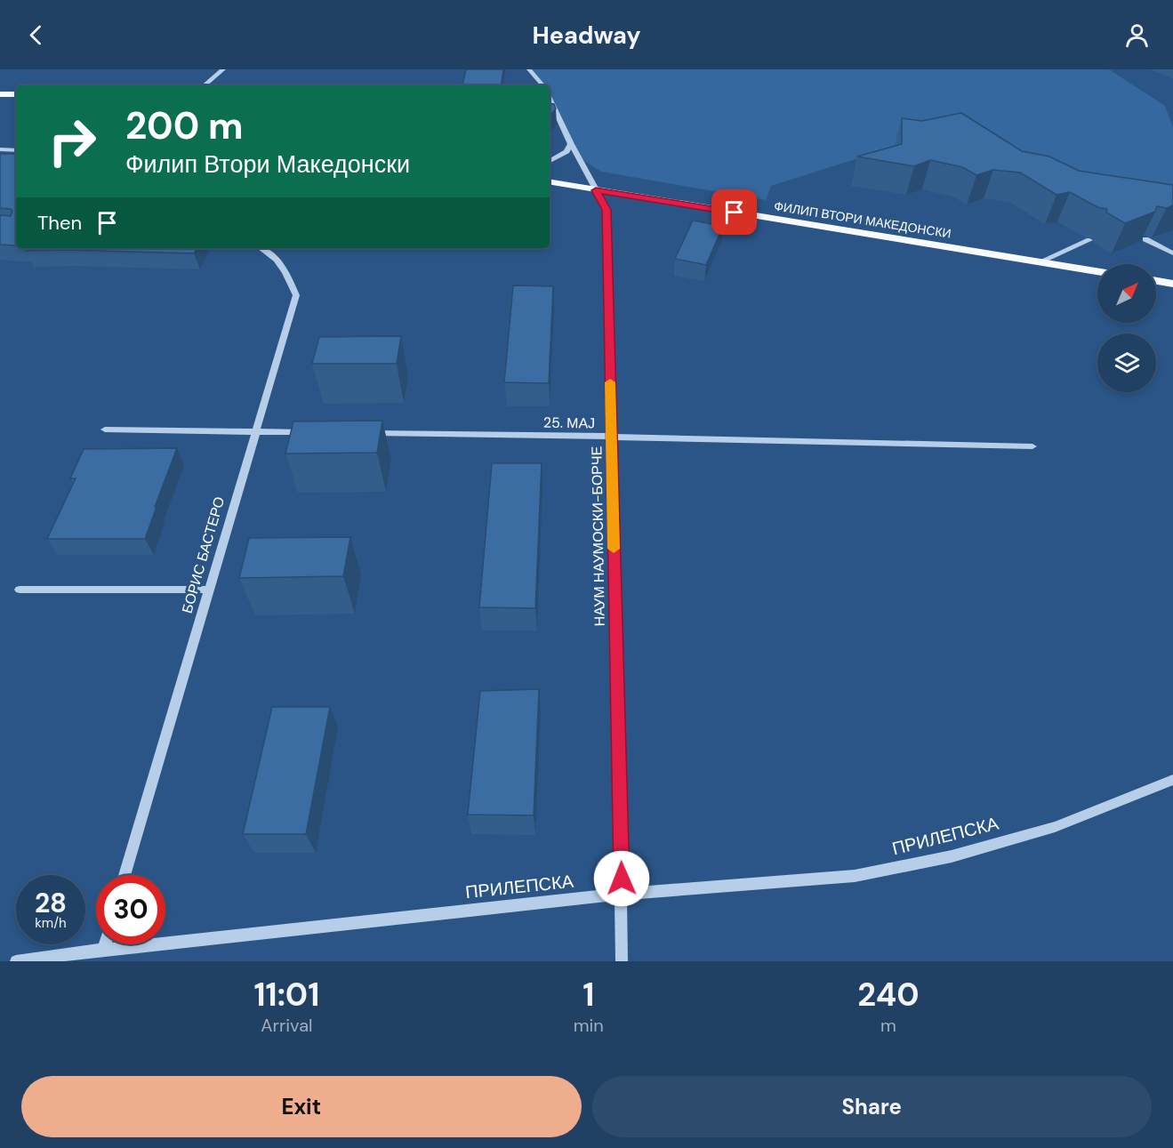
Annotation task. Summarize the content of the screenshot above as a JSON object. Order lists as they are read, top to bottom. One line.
{"streets":{"main road":["ФИЛИП ВТОРИ МАКЕДОНСКИ"],"street":["25. МАЈ","НАУМ НАУМОСКИ-БОРЧЕ","БОРИС БАСТЕРО","ПРИЛЕПСКА"]},"crossings":[["ФИЛИП ВТОРИ МАКЕДОНСКИ","НАУМ НАУМОСКИ-БОРЧЕ"],["25. МАЈ","НАУМ НАУМОСКИ-БОРЧЕ"],["НАУМ НАУМОСКИ-БОРЧЕ","ПРИЛЕПСКА"]],"north":"top right","page":{"header":"Headway","turn":["200 m","Филип Втори Македонски"],"then":"Then","speed":"28 km/h","limit":"30","eta":["11:01","Arrival","1","min","240","m"],"buttons":["Exit","Share"]}}
